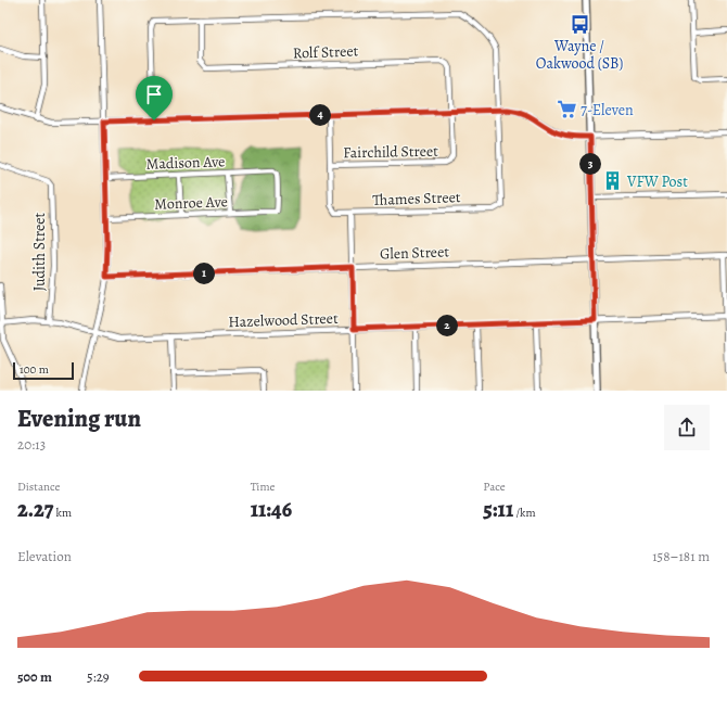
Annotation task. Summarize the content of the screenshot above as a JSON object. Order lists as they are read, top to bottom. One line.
{"streets":{"street":["Rolf Street","Fairchild Street","Madison Ave","Thames Street","Monroe Ave","Judith Street","Glen Street","Hazelwood Street"]},"crossings":[["Rolf Street","Fairchild Street"],["Fairchild Street","Thames Street"],["Madison Ave","Monroe Ave"],["Judith Street","Hazelwood Street"]],"places":{"bus stop":["Wayne / Oakwood (SB)"],"supermarket":["7-Eleven"],"building":["VFW Post"]},"scale_bar":"100 m","page":{"pins":["4","3","1","2"],"scale":"100 m","heading":["Evening run","20:13"],"stats":[["Distance","2.27 km"],["Time","11:46"],["Pace","5:11 /km"]],"chart":["Elevation","158–181 m"],"list":[{"name":"500 m","note":"5:29"}]}}
